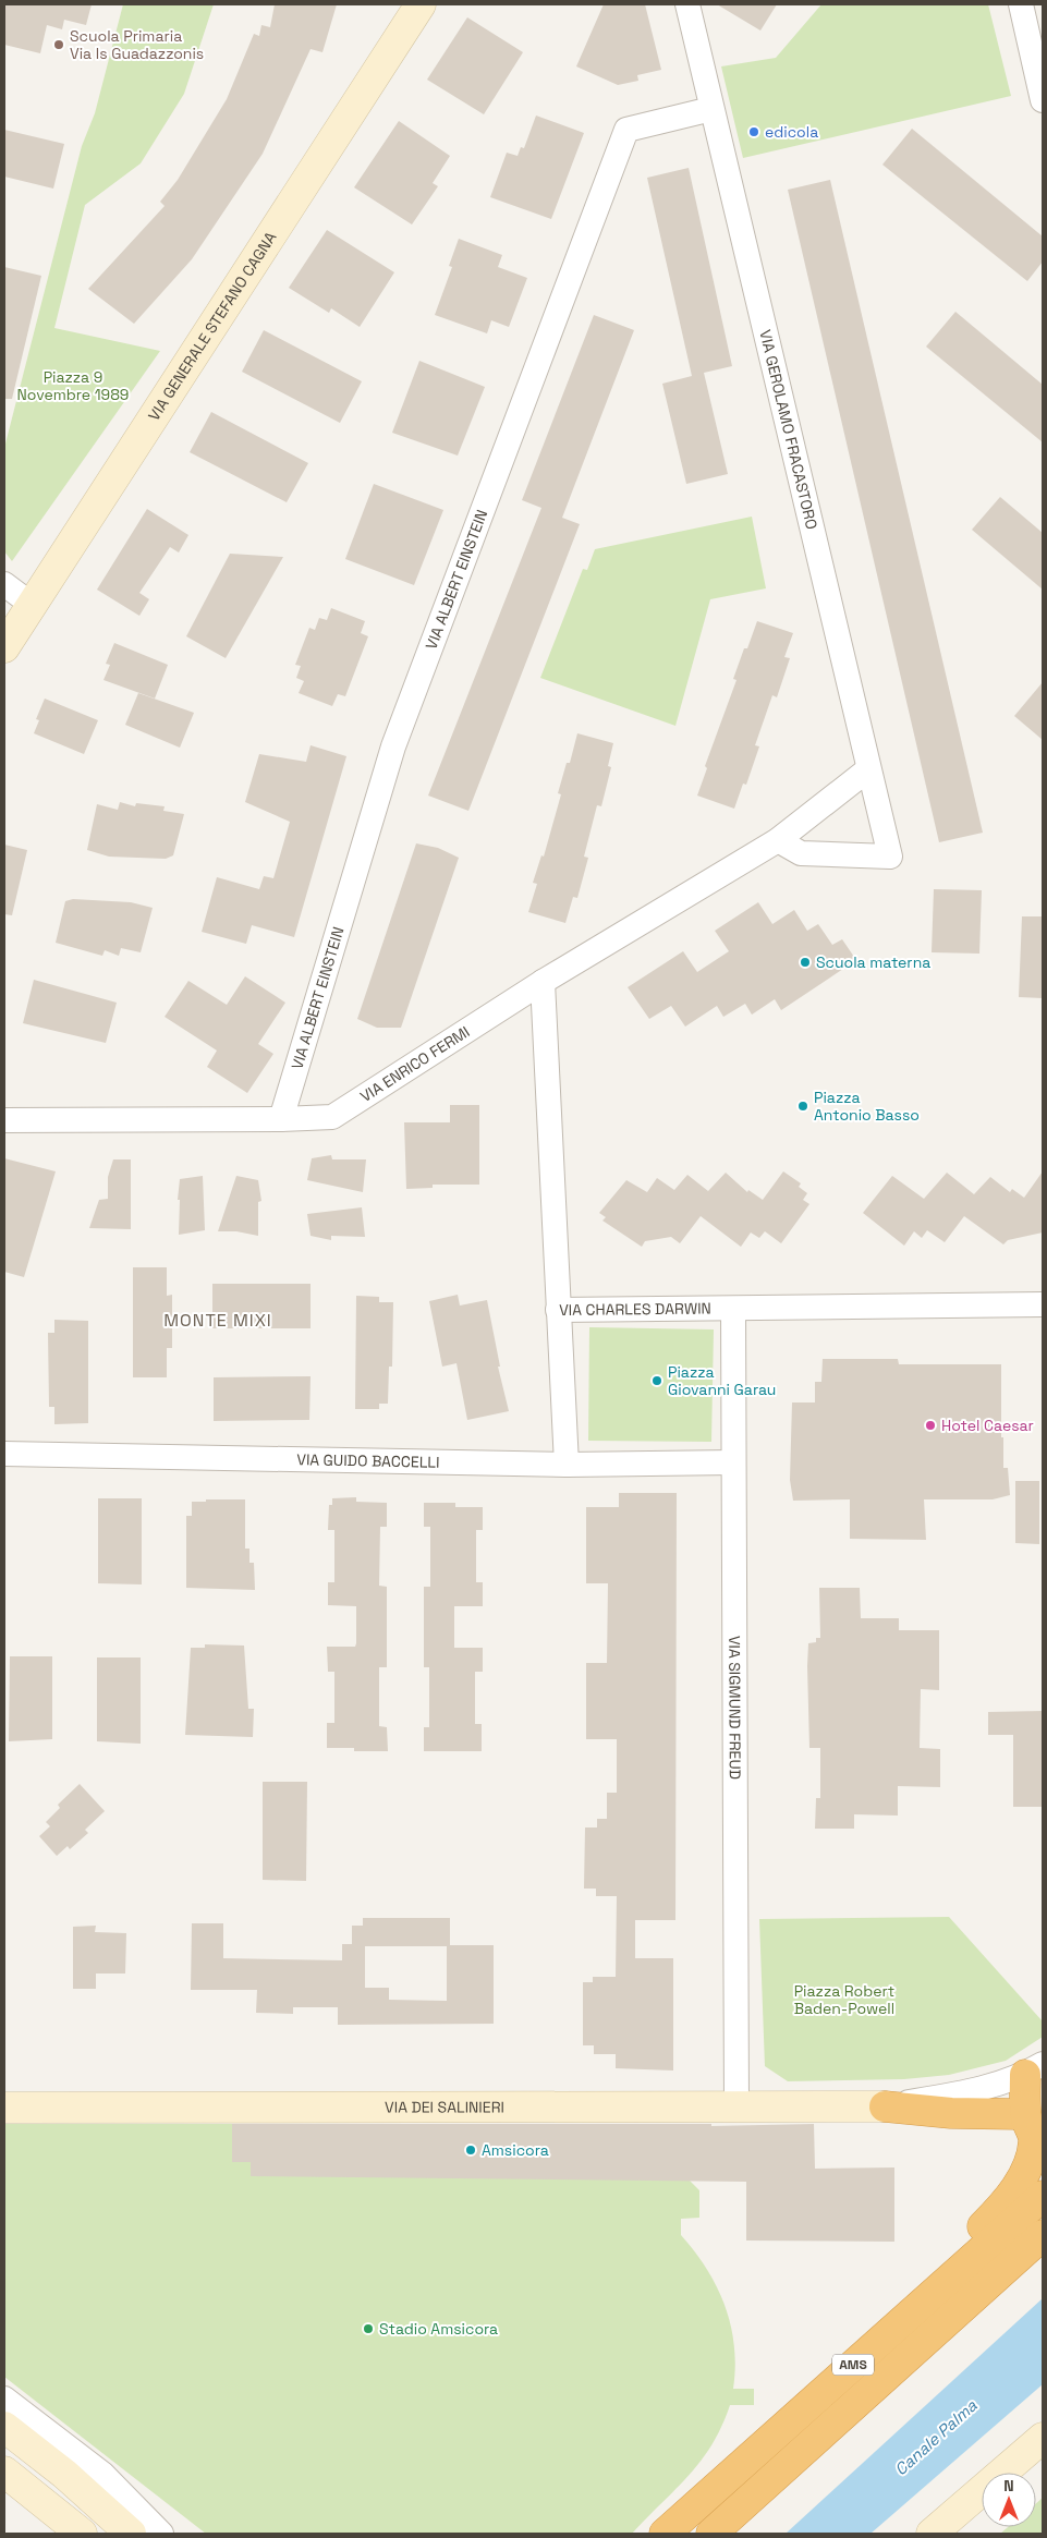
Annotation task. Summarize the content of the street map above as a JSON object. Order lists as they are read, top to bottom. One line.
{"streets":{"highway":["AMS"],"street":["VIA GENERALE STEFANO CAGNA","VIA GEROLAMO FRACASTORO","VIA ALBERT EINSTEIN","VIA ENRICO FERMI","VIA CHARLES DARWIN","VIA GUIDO BACCELLI","VIA SIGMUND FREUD","VIA DEI SALINIERI"]},"crossings":[["VIA GEROLAMO FRACASTORO","VIA ALBERT EINSTEIN"],["VIA GEROLAMO FRACASTORO","VIA ENRICO FERMI"],["VIA ALBERT EINSTEIN","VIA ENRICO FERMI"],["VIA ENRICO FERMI","VIA CHARLES DARWIN"],["VIA CHARLES DARWIN","VIA SIGMUND FREUD"],["VIA GUIDO BACCELLI","VIA SIGMUND FREUD"],["VIA SIGMUND FREUD","VIA DEI SALINIERI"]],"districts":["MONTE MIXI"],"water":["Canale Palma"],"parks":["Piazza 9 Novembre 1989","Piazza Robert Baden-Powell"],"places":["Scuola Primaria Via Is Guadazzonis","edicola","Scuola materna","Piazza Antonio Basso","Piazza Giovanni Garau","Hotel Caesar","Amsicora","Stadio Amsicora"],"north":"top"}
